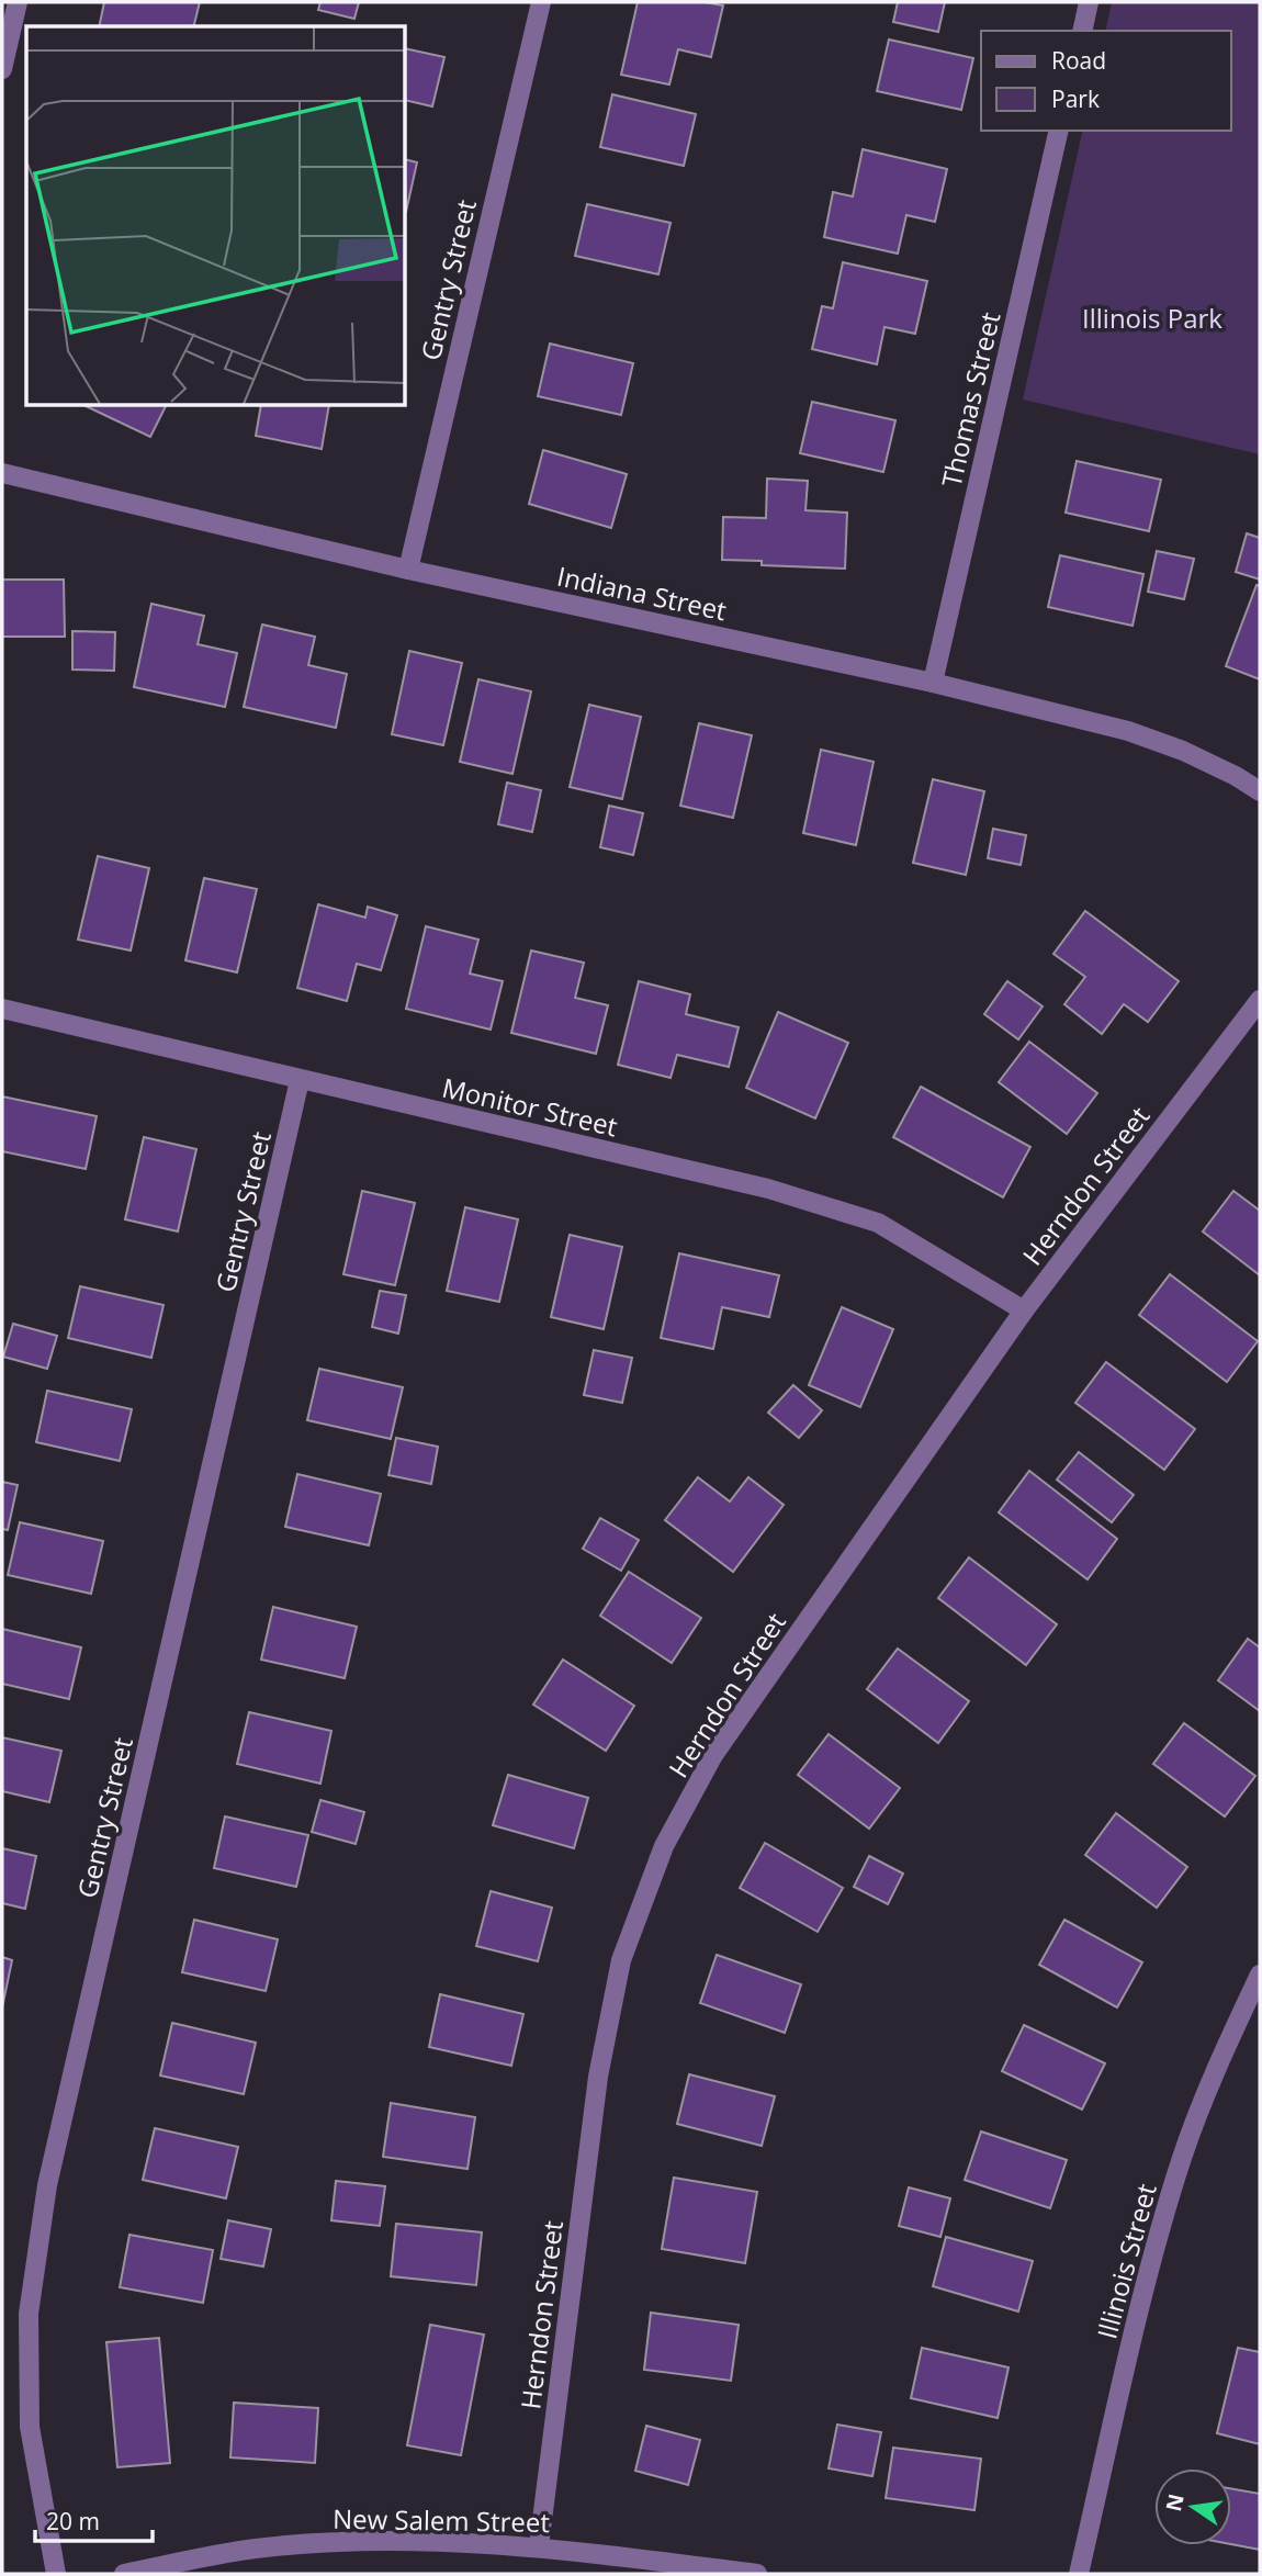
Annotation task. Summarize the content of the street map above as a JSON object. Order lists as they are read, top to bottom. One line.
{"streets":{"street":["Gentry Street","Thomas Street","Indiana Street","Monitor Street","Herndon Street","Illinois Street","New Salem Street"]},"crossings":[["Gentry Street","Indiana Street"],["Gentry Street","Monitor Street"],["Thomas Street","Indiana Street"],["Monitor Street","Herndon Street"],["Herndon Street","New Salem Street"]],"parks":["Illinois Park"],"legend":["Road","Park"],"scale_bar":"20 m","north":"left"}
